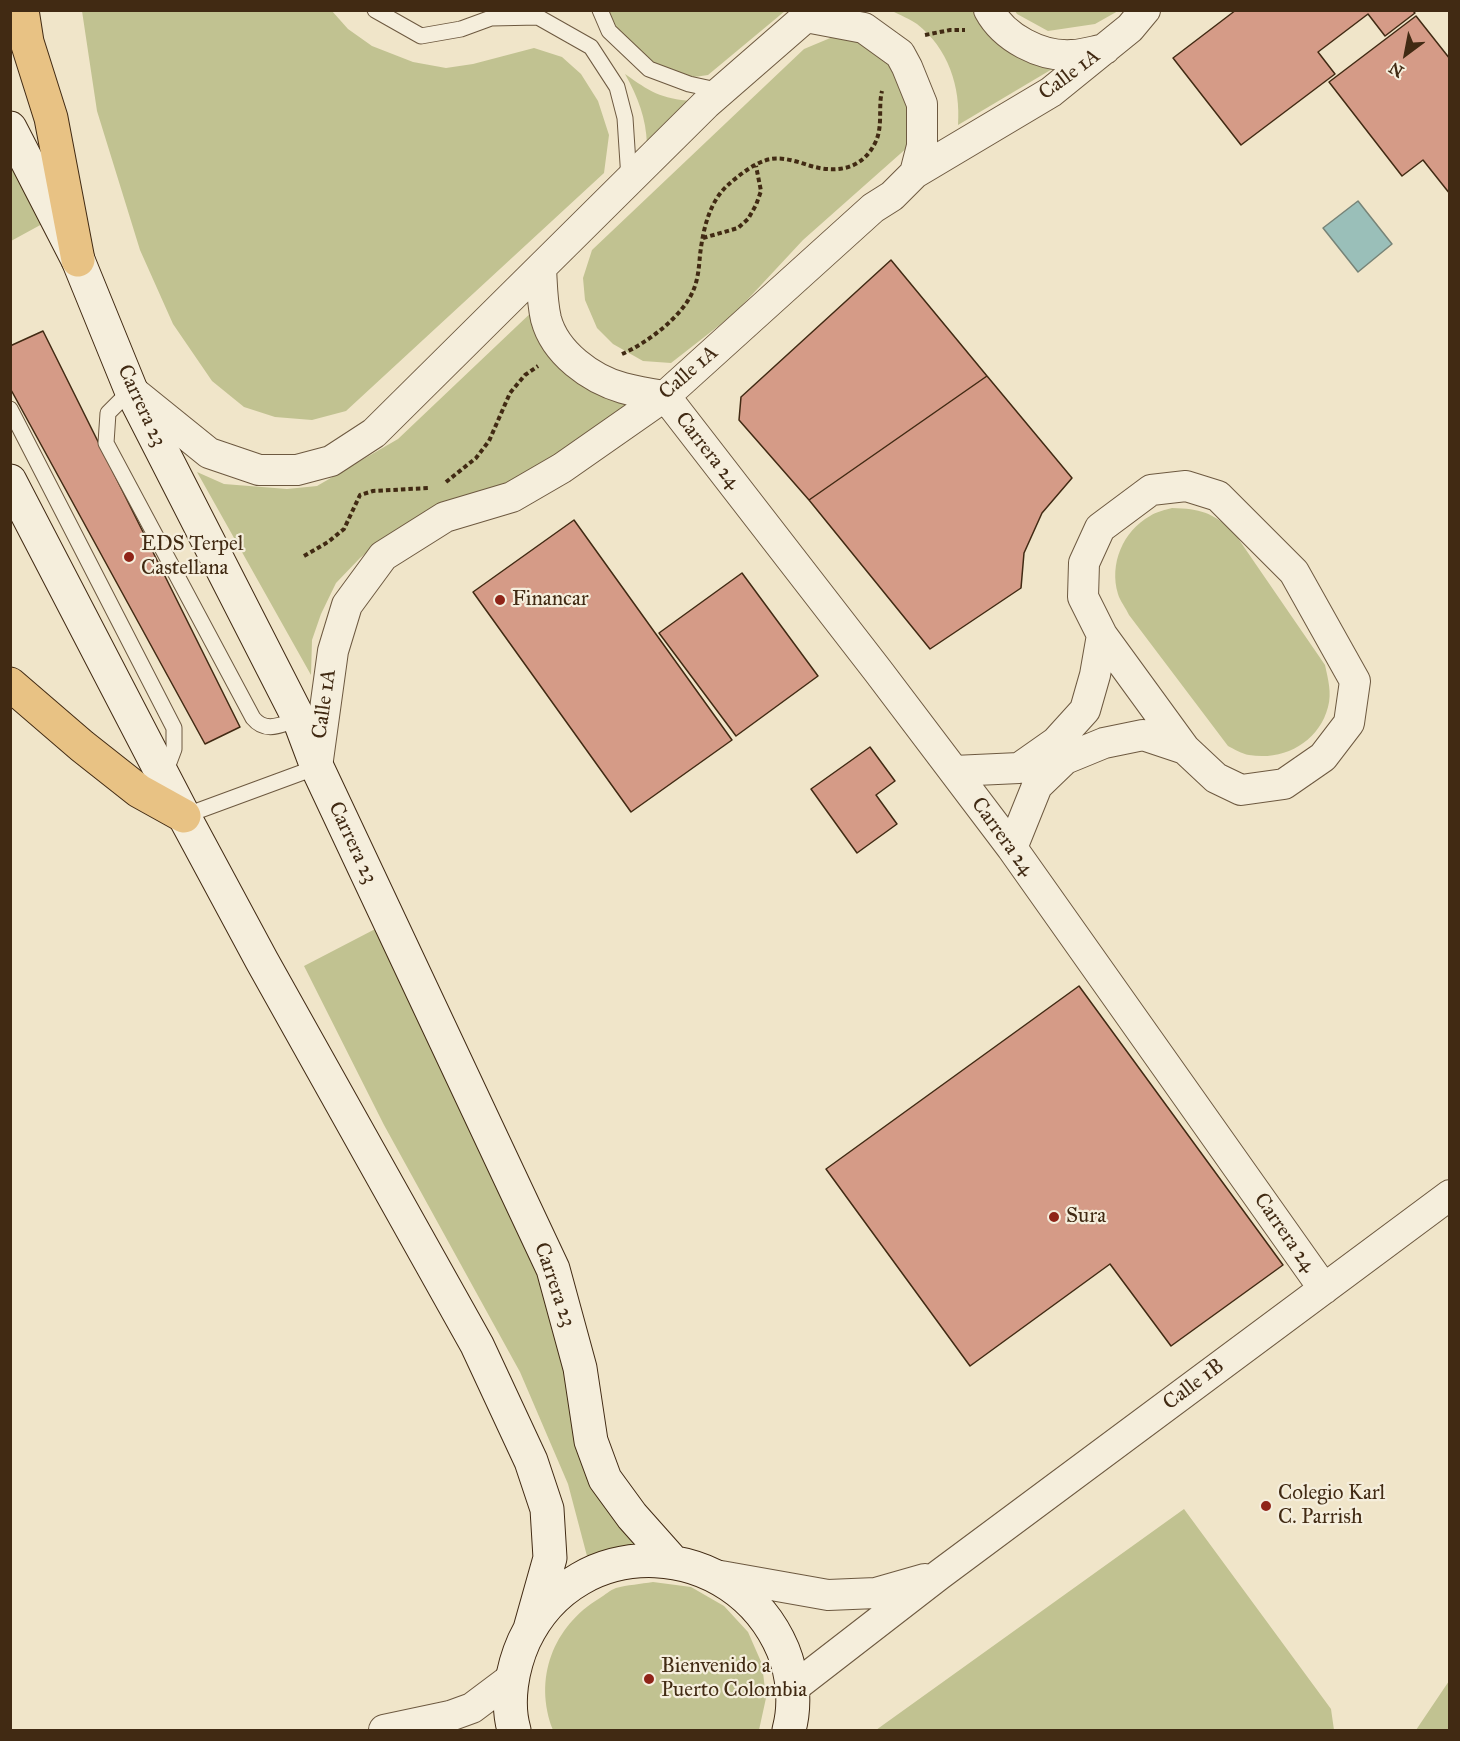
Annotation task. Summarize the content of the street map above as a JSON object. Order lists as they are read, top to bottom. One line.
{"streets":{"main road":["Carrera 23"],"street":["Calle 1A","Carrera 24","Calle 1B"]},"crossings":[["Calle 1A","Carrera 23"],["Calle 1A","Carrera 24"],["Carrera 24","Calle 1B"]],"places":["EDS Terpel Castellana","Financar","Sura","Colegio Karl C. Parrish","Bienvenido a Puerto Colombia"],"north":"bottom left"}
